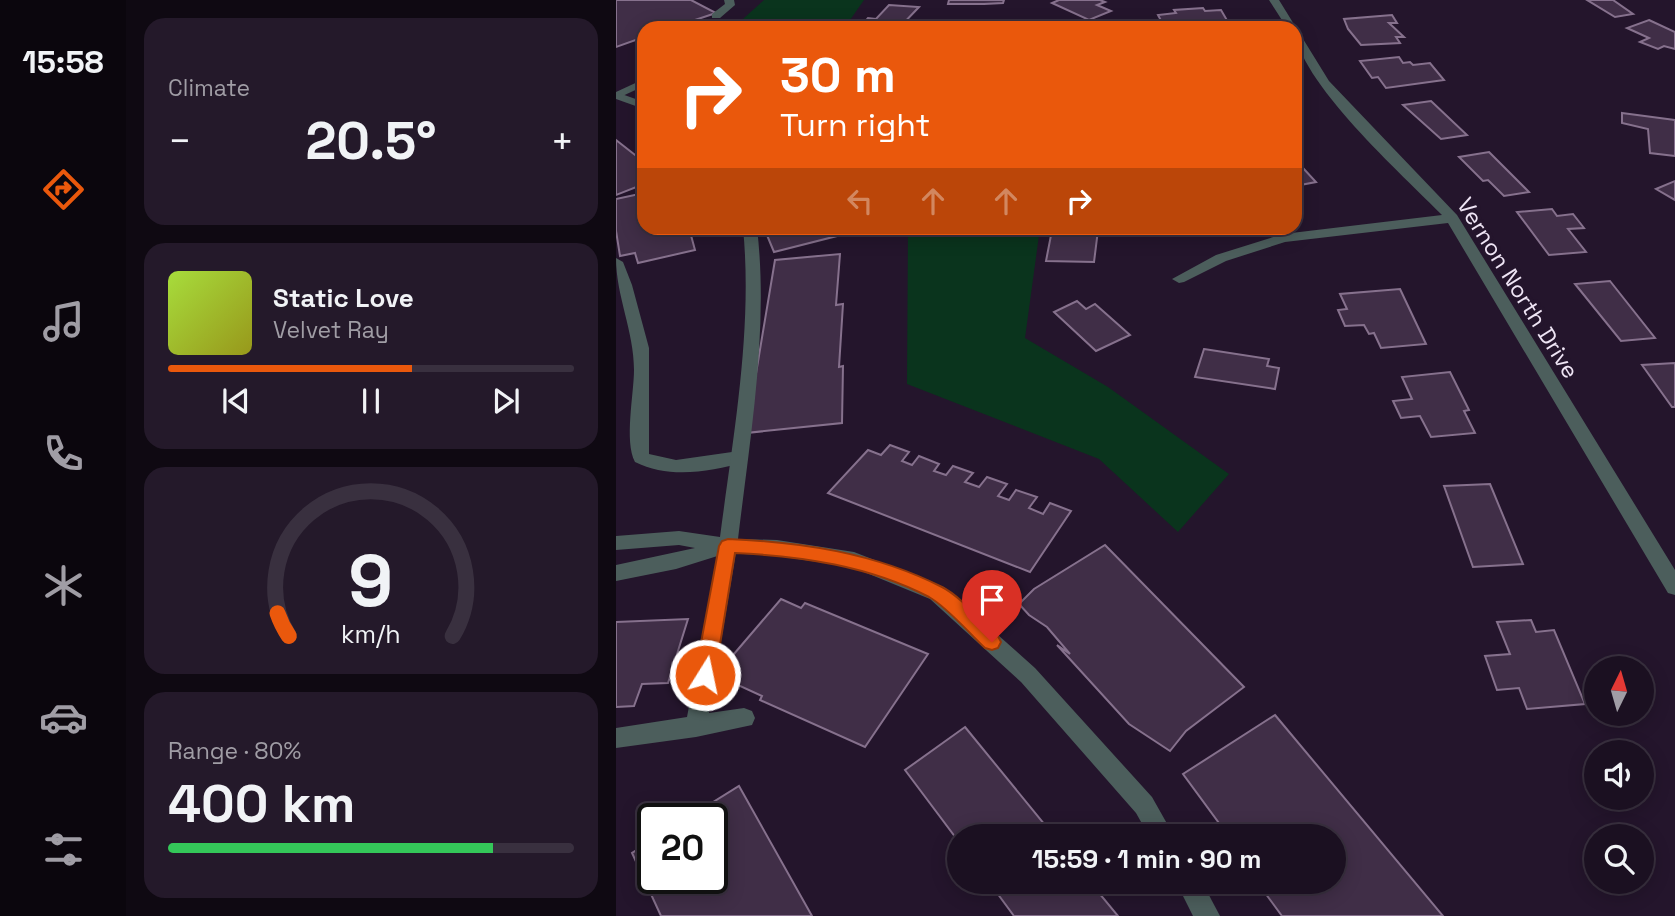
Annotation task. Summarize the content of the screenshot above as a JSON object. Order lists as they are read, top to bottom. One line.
{"streets":{"street":["Vernon North Drive"]},"north":"top","page":{"tabs":"15:58","tile":["Climate",["Range · 80%","400 km"]],"turn":["30 m","Turn right"],"heat":["−","20.5°","+"],"song":["Static Love","Velvet Ray"],"limit":"20","trip":"15:59 · 1 min · 90 m","gauge":["9","km/h"]}}
